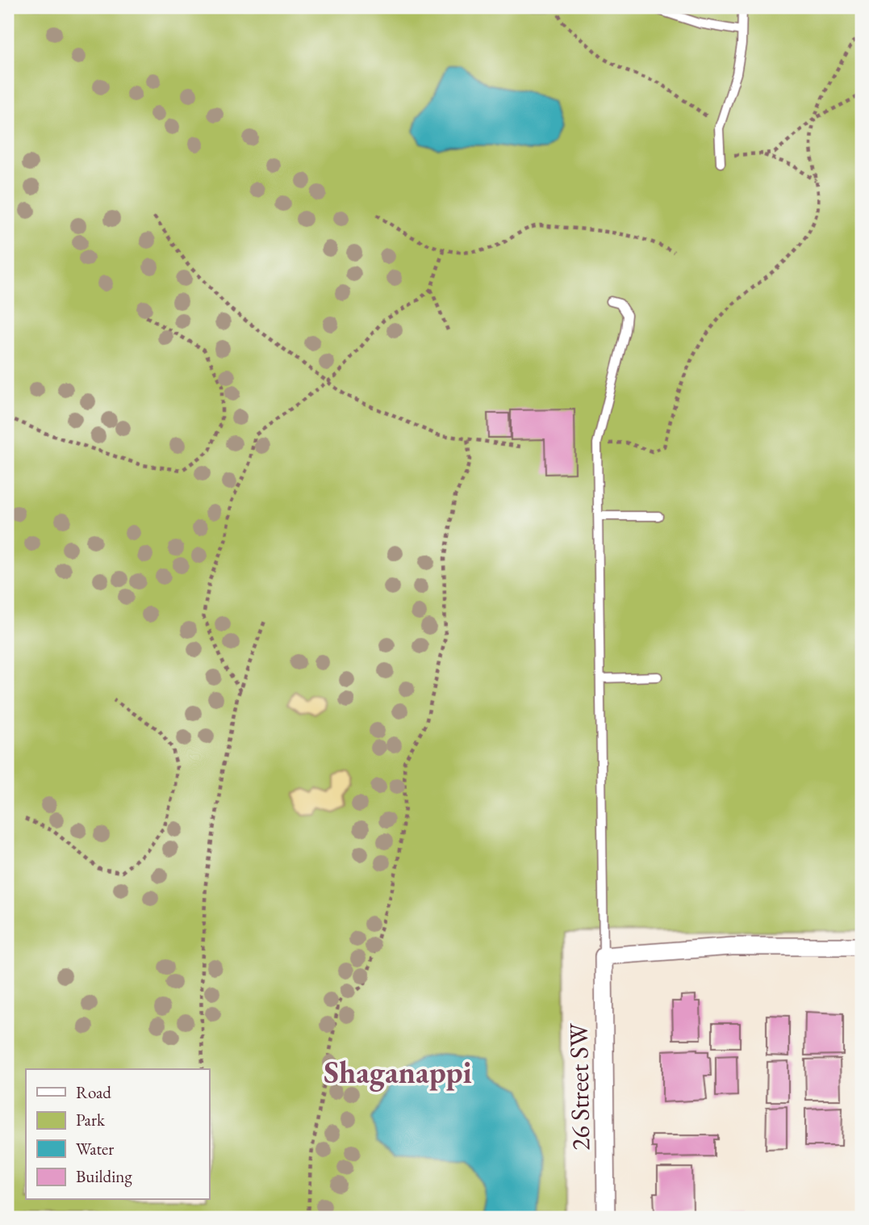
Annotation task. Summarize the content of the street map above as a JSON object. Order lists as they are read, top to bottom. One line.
{"streets":{"street":["26 Street SW"]},"districts":["Shaganappi"],"legend":["Road","Park","Water","Building"]}
